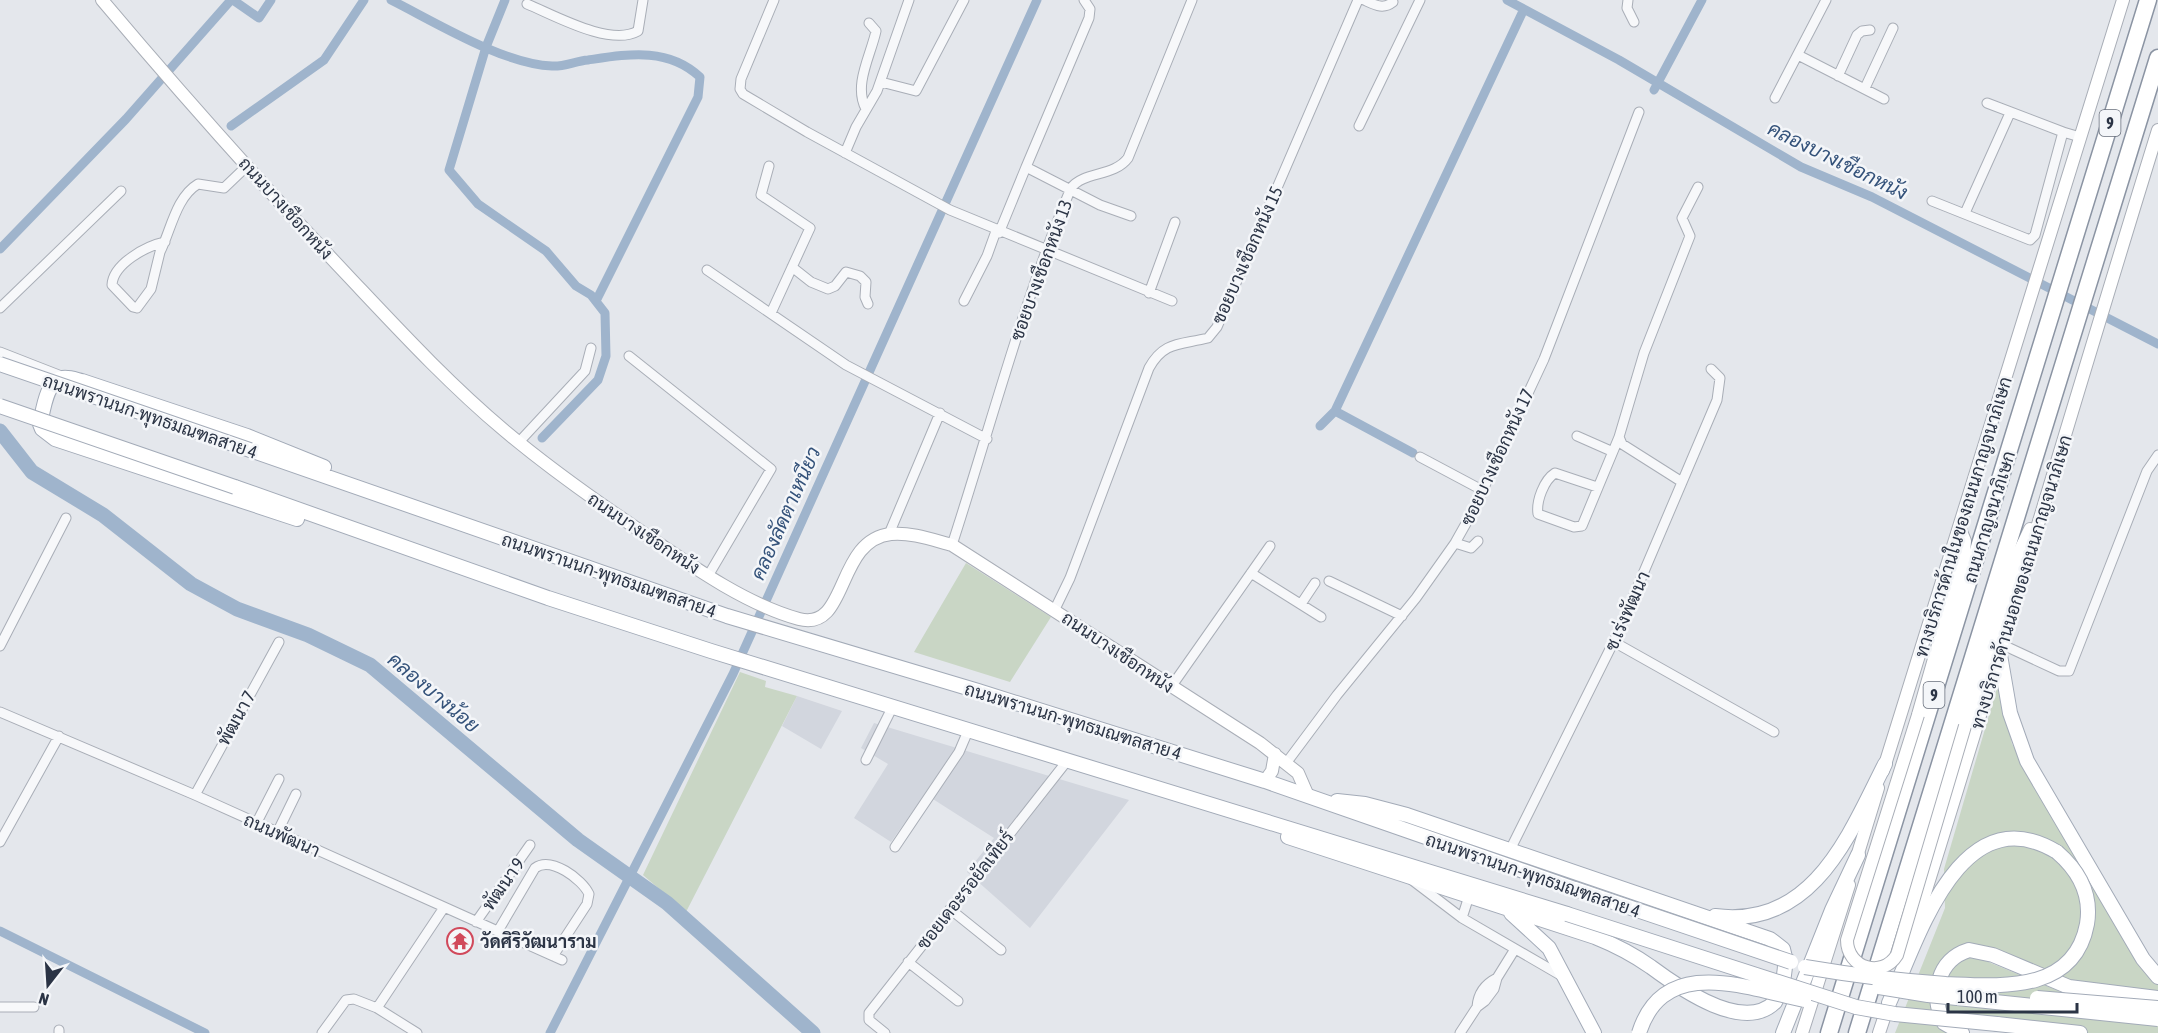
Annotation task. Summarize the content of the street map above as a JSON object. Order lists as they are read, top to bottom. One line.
{"streets":{"highway":["9","ถนนกาญจนาภิเษก"],"main road":["ถนนบางเชือกหนัง","ถนนพรานนก-พุทธมณฑลสาย 4","ทางบริการด้านในของถนนกาญจนาภิเษก","ทางบริการด้านนอกของถนนกาญจนาภิเษก"],"street":["ซอยบางเชือกหนัง 15","ซอยบางเชือกหนัง 13","ซอยบางเชือกหนัง 17","ซ.เร่งพัฒนา","พัฒนา 7","ถนนพัฒนา","พัฒนา 9","ซอยเดอะรอยัลเทียร์"]},"crossings":[["ถนนบางเชือกหนัง","ซอยบางเชือกหนัง 15"],["ถนนบางเชือกหนัง","ซอยบางเชือกหนัง 13"],["ถนนบางเชือกหนัง","ถนนพรานนก-พุทธมณฑลสาย 4"],["ถนนบางเชือกหนัง","ซอยบางเชือกหนัง 17"],["ถนนพรานนก-พุทธมณฑลสาย 4","ซอยเดอะรอยัลเทียร์"],["พัฒนา 7","ถนนพัฒนา"],["ถนนพัฒนา","พัฒนา 9"]],"water":["คลองบางเชือกหนัง","คลองลัดตาเหนียว","คลองบางน้อย"],"places":{"temple":["วัดศิริวัฒนาราม"]},"scale_bar":"100 m","north":"bottom"}
